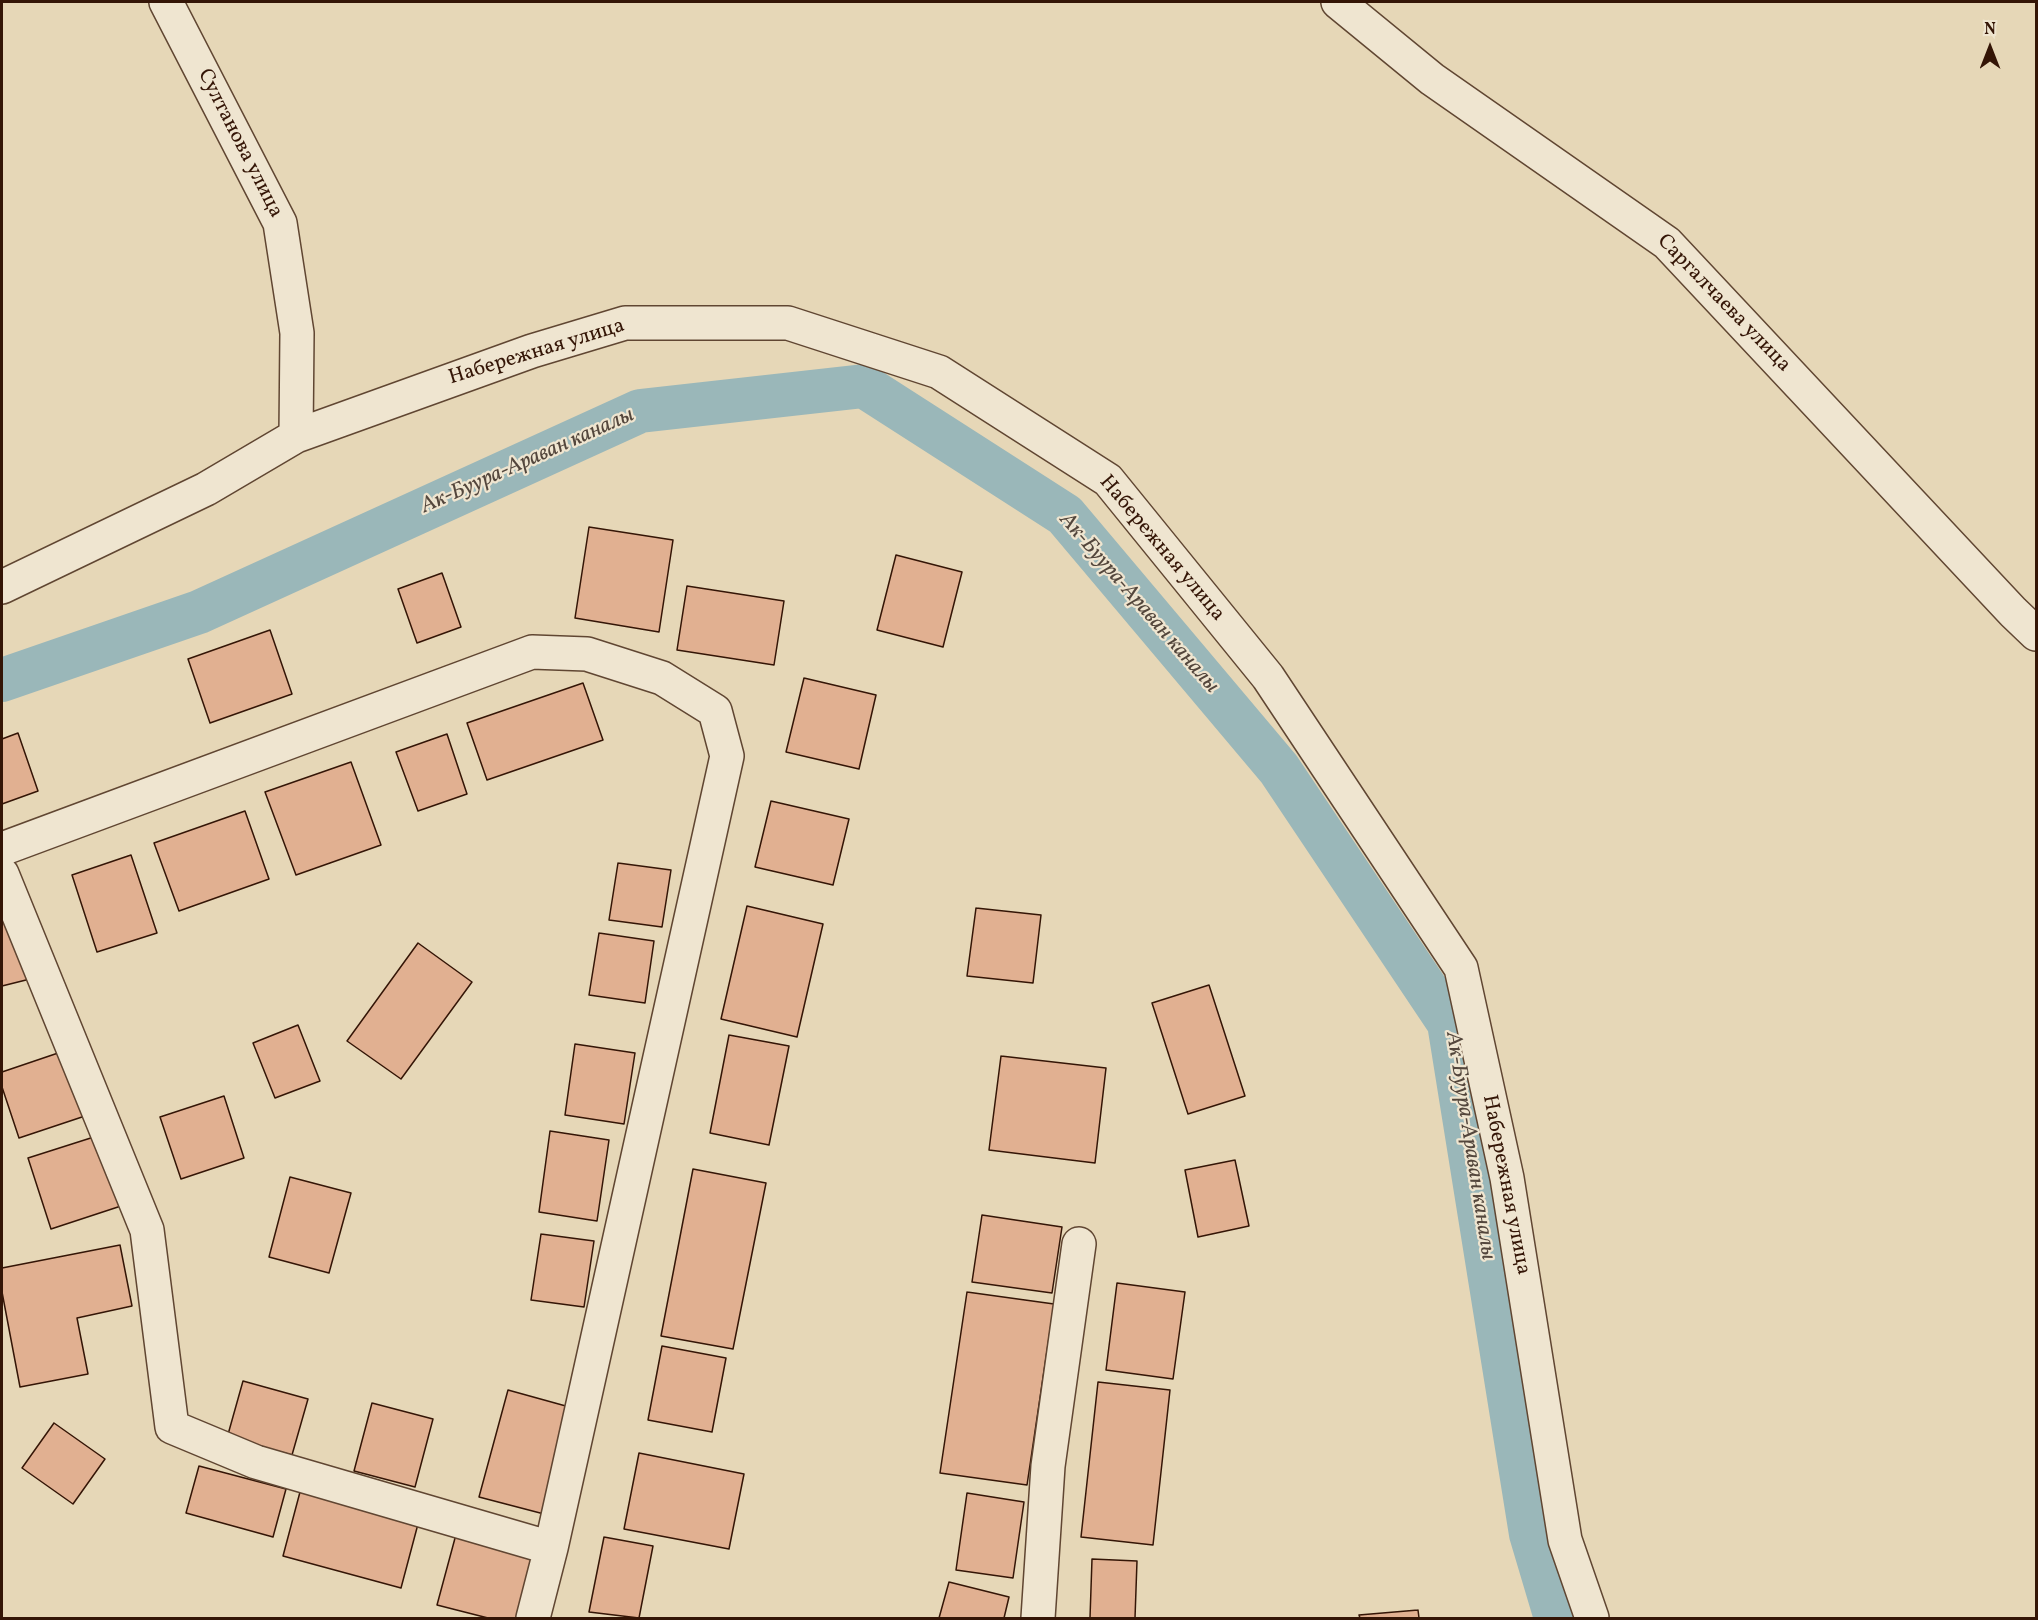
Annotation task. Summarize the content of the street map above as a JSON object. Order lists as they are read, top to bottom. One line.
{"streets":{"street":["Султанова улица","Саргалчаева улица","Набережная улица"]},"crossings":[["Султанова улица","Набережная улица"]],"water":["Ак-Буура-Араван каналы"],"north":"top"}
